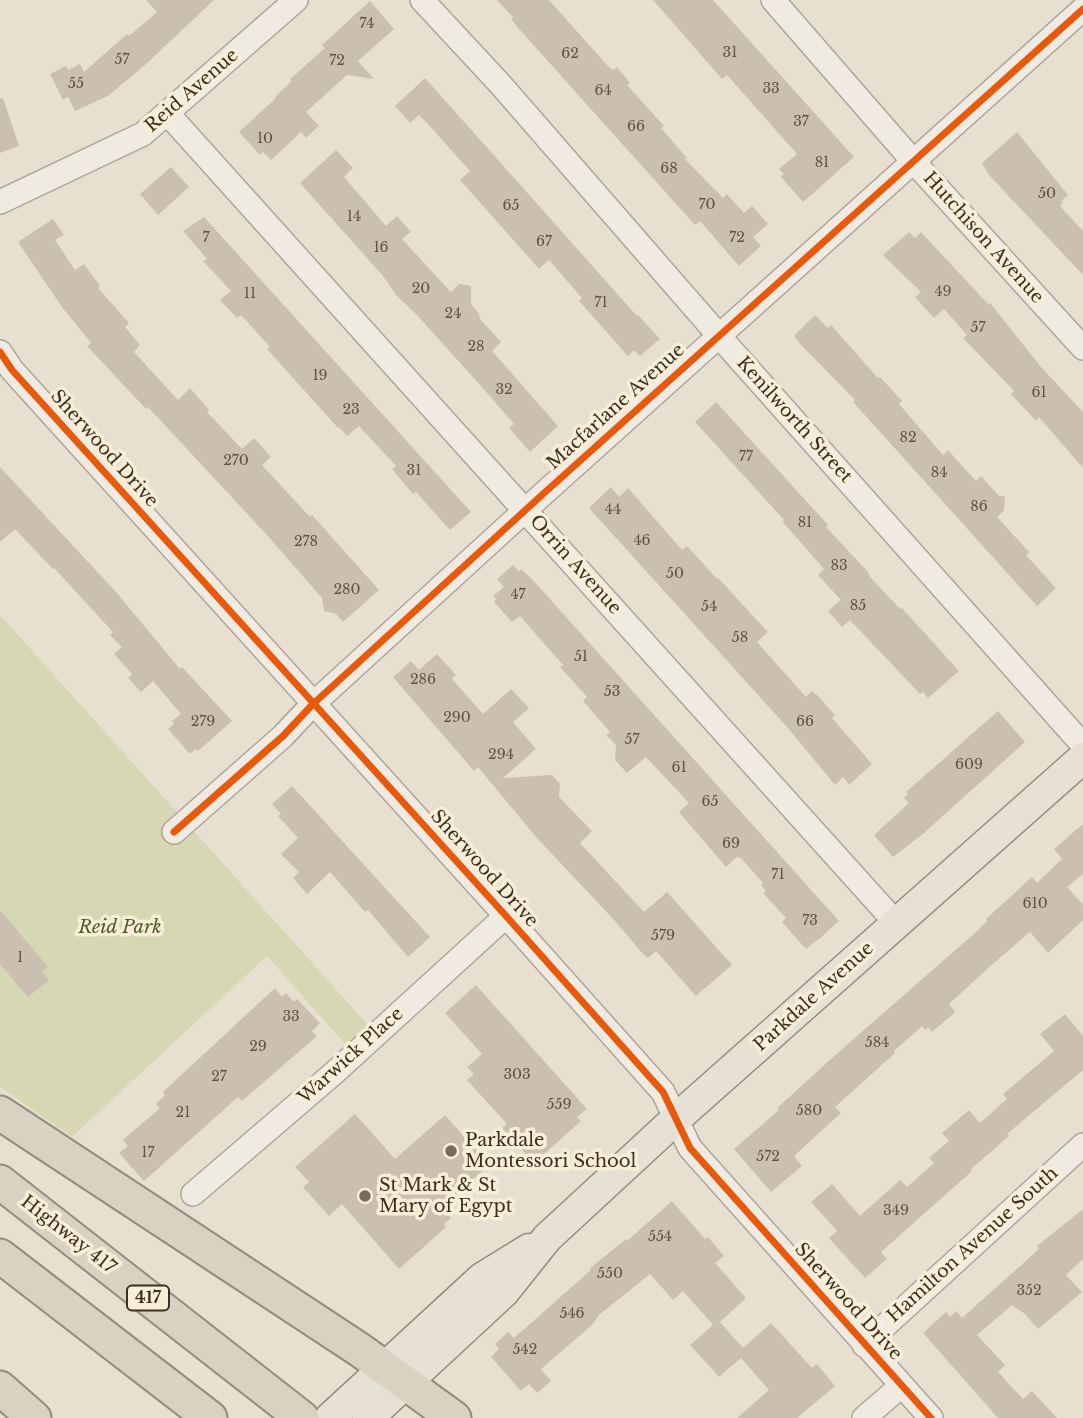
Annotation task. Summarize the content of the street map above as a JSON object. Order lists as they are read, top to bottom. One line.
{"streets":{"highway":["Highway 417","417"],"main road":["Parkdale Avenue"],"street":["Reid Avenue","Hutchison Avenue","Macfarlane Avenue","Kenilworth Street","Sherwood Drive","Orrin Avenue","Warwick Place","Hamilton Avenue South"]},"crossings":[["Reid Avenue","Orrin Avenue"],["Hutchison Avenue","Macfarlane Avenue"],["Macfarlane Avenue","Kenilworth Street"],["Macfarlane Avenue","Sherwood Drive"],["Macfarlane Avenue","Orrin Avenue"],["Sherwood Drive","Parkdale Avenue"],["Sherwood Drive","Warwick Place"],["Sherwood Drive","Hamilton Avenue South"],["Orrin Avenue","Parkdale Avenue"]],"parks":["Reid Park"],"places":["Parkdale Montessori School","St Mark & St Mary of Egypt"],"house_numbers":["74","31","62","57","72","55","33","64","37","66","10","81","68","50","70","65","14","7","72","67","16","20","49","11","71","24","57","28","19","32","61","23","82","77","270","31","84","86","44","81","46","278","83","50","280","47","85","54","58","51","286","53","290","279","66","57","294","609","61","65","69","71","610","73","579","1","33","584","29","303","27","559","580","21","17","572","349","554","550","352","546","542"]}
